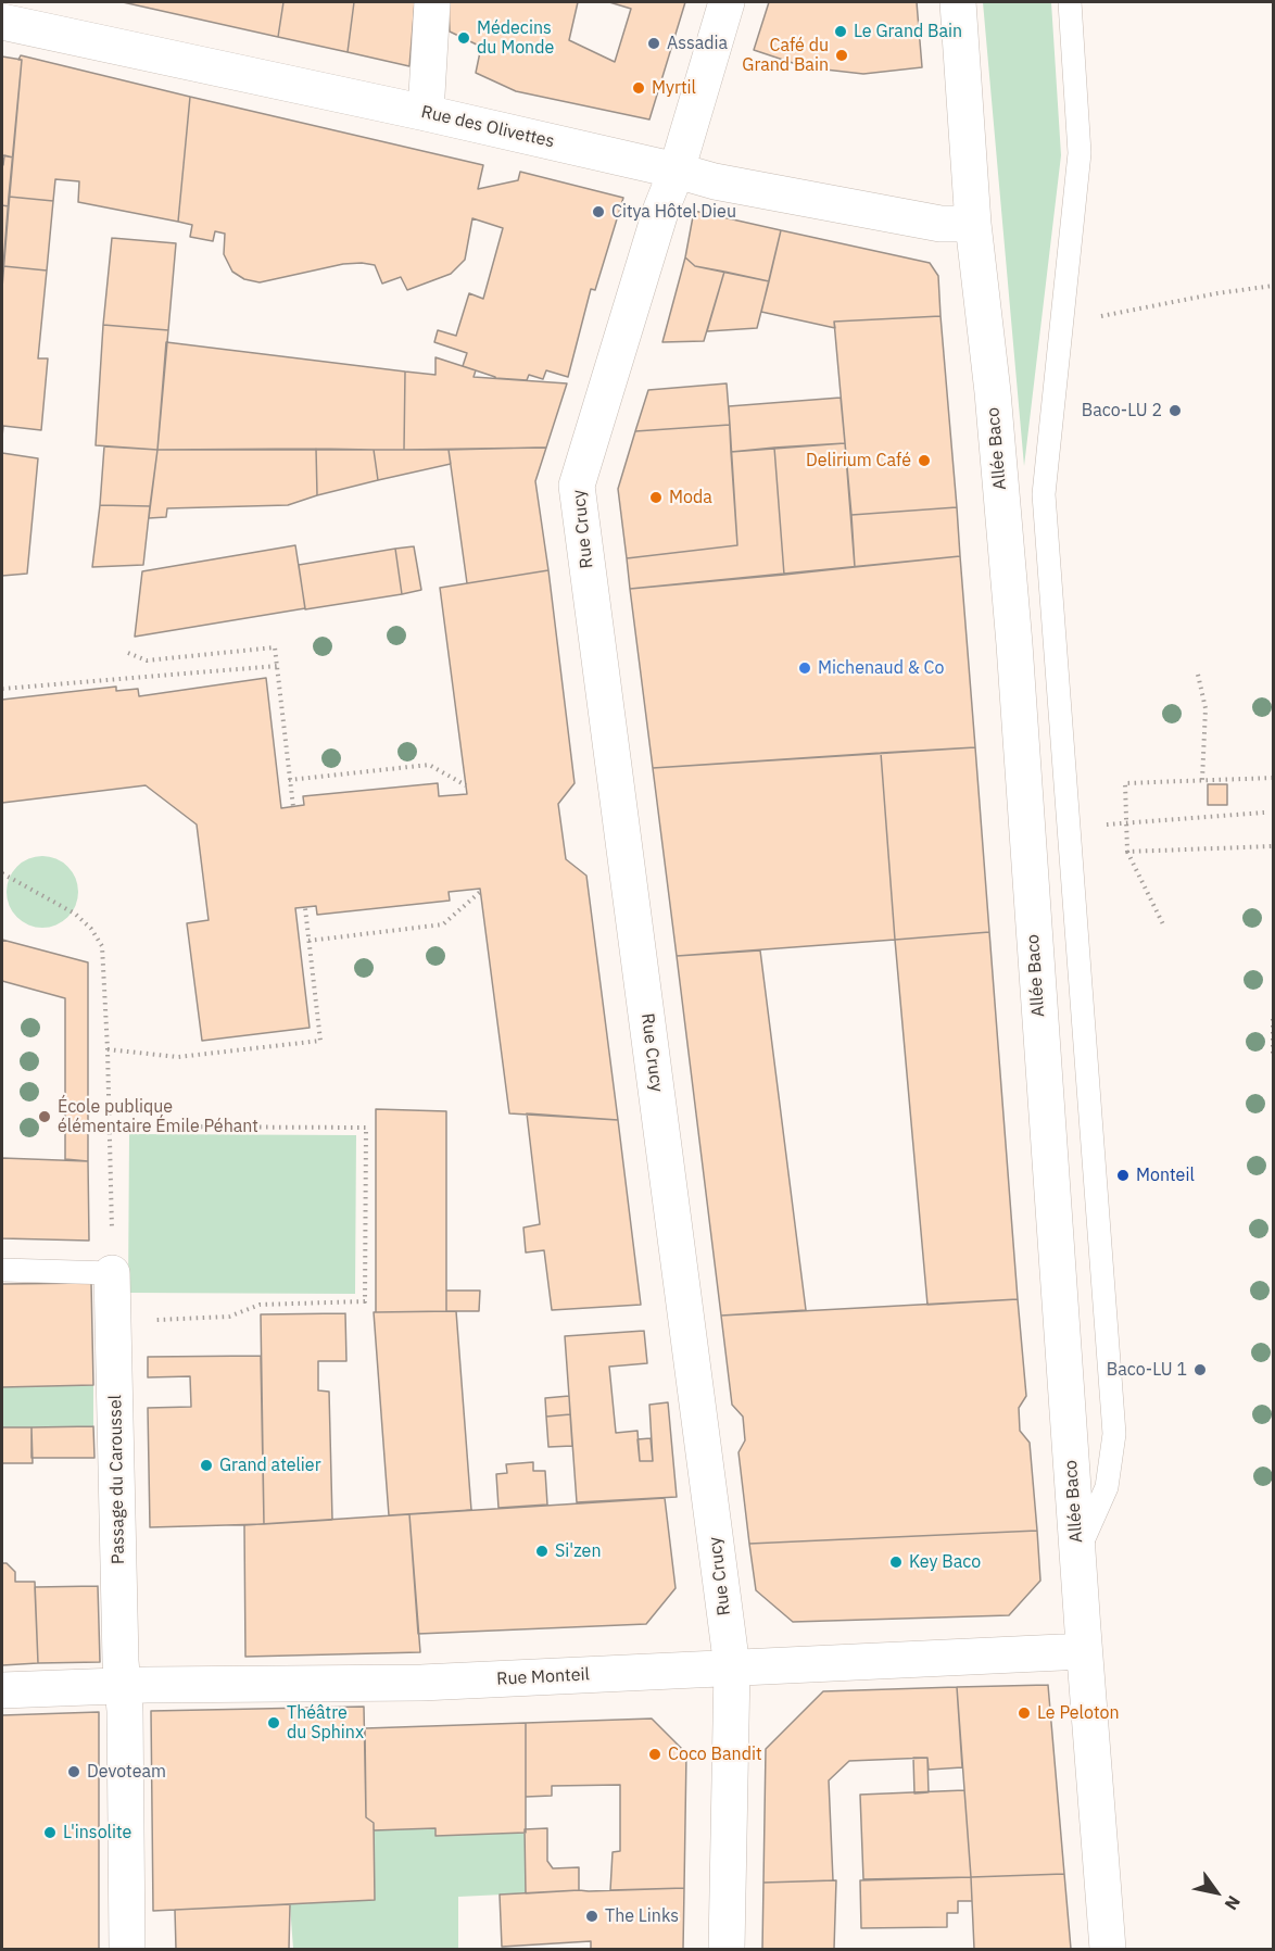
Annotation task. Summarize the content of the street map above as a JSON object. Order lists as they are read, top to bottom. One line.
{"streets":{"street":["Rue des Olivettes","Allée Baco","Rue Crucy","Passage du Caroussel","Rue Monteil"]},"crossings":[["Rue des Olivettes","Allée Baco"],["Rue des Olivettes","Rue Crucy"],["Allée Baco","Rue Monteil"],["Rue Crucy","Rue Monteil"],["Passage du Caroussel","Rue Monteil"]],"places":["Le Grand Bain","Médecins du Monde","Assadia","Café du Grand Bain","Myrtil","Citya Hôtel Dieu","Baco-LU 2","Delirium Café","Moda","Michenaud & Co","École publique élémentaire Émile Péhant","Monteil","Baco-LU 1","Grand atelier","Si'zen","Key Baco","Le Peloton","Théâtre du Sphinx","Coco Bandit","Devoteam","L'insolite","The Links"],"north":"bottom right"}
